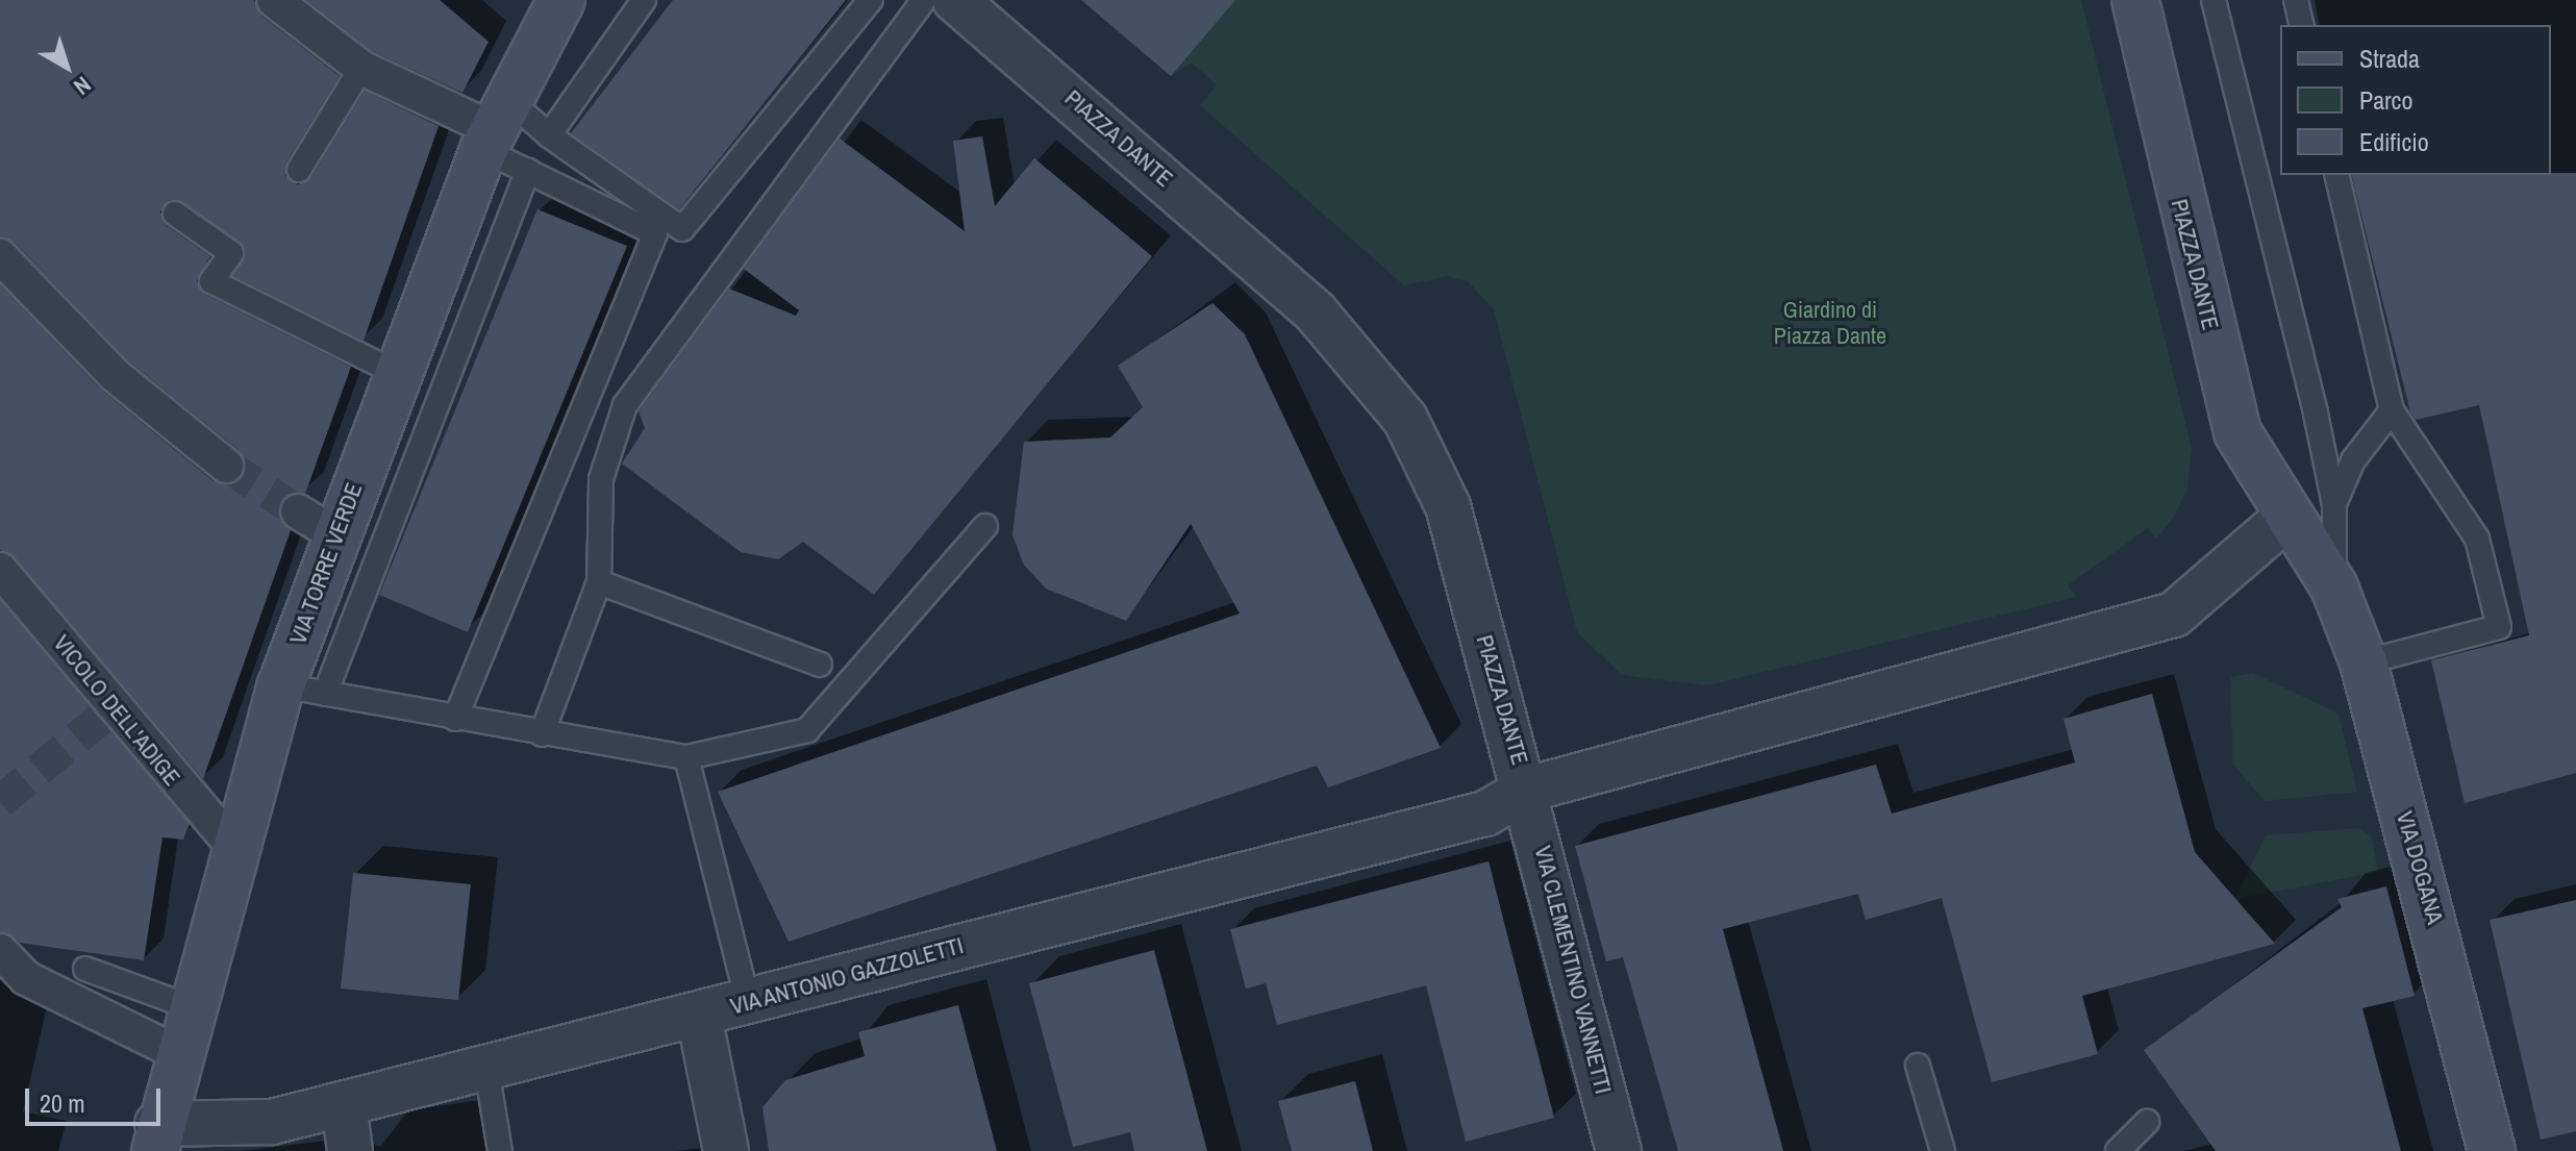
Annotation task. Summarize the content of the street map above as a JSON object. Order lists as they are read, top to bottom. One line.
{"streets":{"main road":["PIAZZA DANTE","VIA TORRE VERDE","VIA DOGANA"],"street":["VICOLO DELL'ADIGE","VIA CLEMENTINO VANNETTI","VIA ANTONIO GAZZOLETTI"]},"crossings":[["PIAZZA DANTE","VIA DOGANA"],["PIAZZA DANTE","VIA CLEMENTINO VANNETTI"],["PIAZZA DANTE","VIA ANTONIO GAZZOLETTI"],["VIA TORRE VERDE","VICOLO DELL'ADIGE"],["VIA TORRE VERDE","VIA ANTONIO GAZZOLETTI"],["VIA CLEMENTINO VANNETTI","VIA ANTONIO GAZZOLETTI"]],"parks":["Giardino di Piazza Dante"],"legend":["Strada","Parco","Edificio"],"scale_bar":"20 m","north":"bottom right"}
